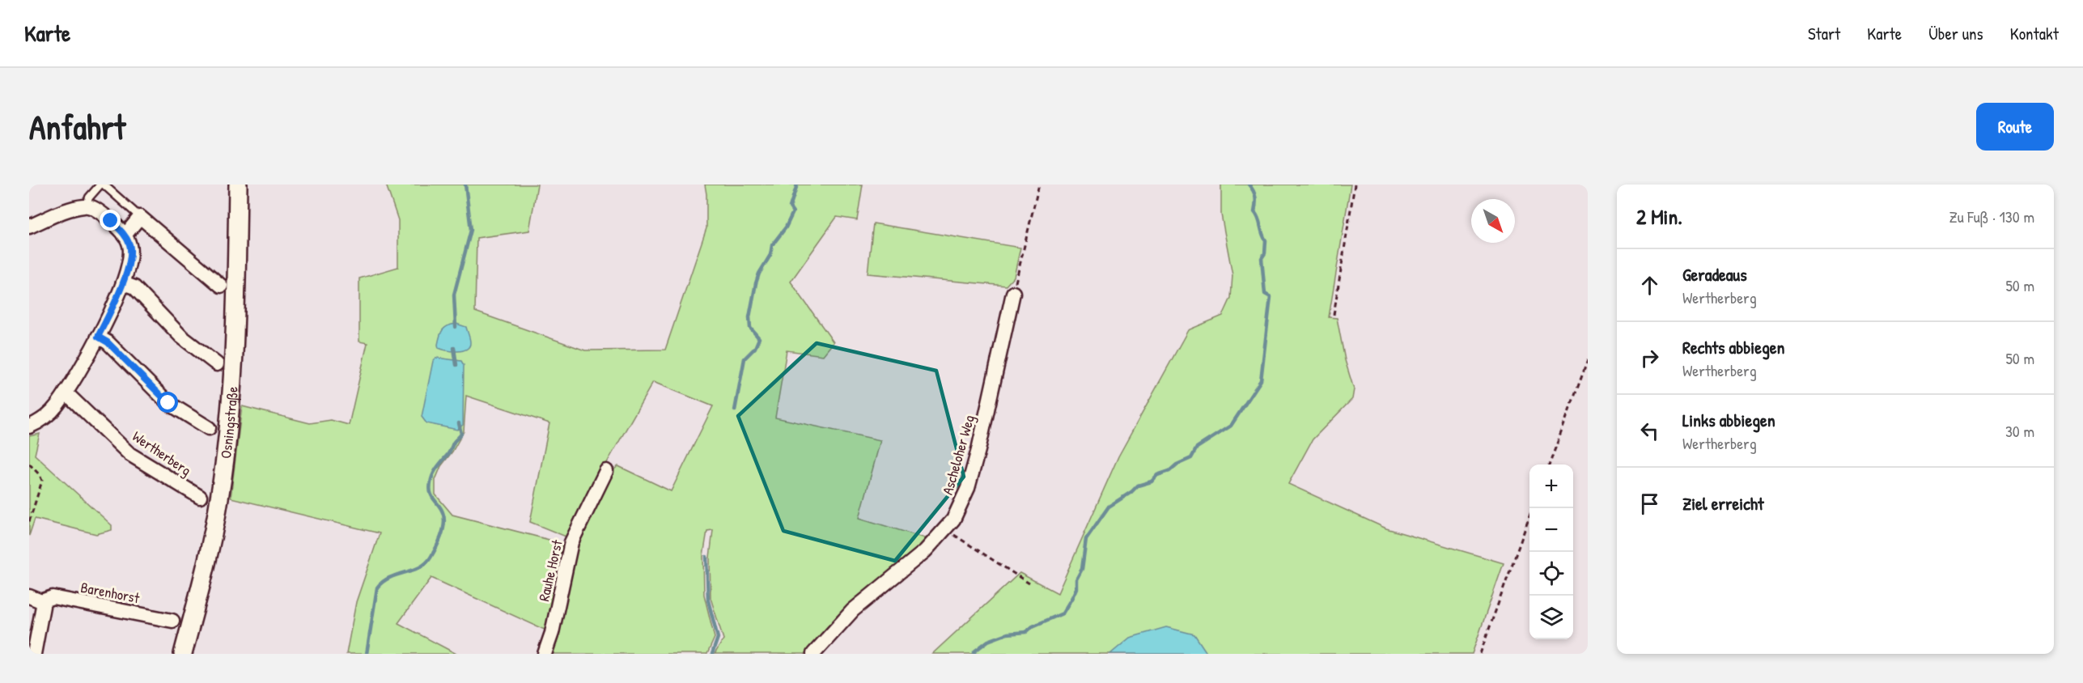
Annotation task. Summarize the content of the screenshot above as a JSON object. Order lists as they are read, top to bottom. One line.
{"streets":{"street":["Osningstraße","Wertherberg","Ascheloher Weg","Rauhe Horst","Barenhorst"]},"north":"bottom right","page":{"header":"Karte","nav":["Start","Karte","Über uns","Kontakt"],"buttons":"Route","title":"Anfahrt","heading":["2 Min.","Zu Fuß · 130 m"],"list":[["Geradeaus","Wertherberg","50 m"],["Rechts abbiegen","Wertherberg","50 m"],["Links abbiegen","Wertherberg","30 m"],"Ziel erreicht"],"map_buttons":["+","−"]}}
